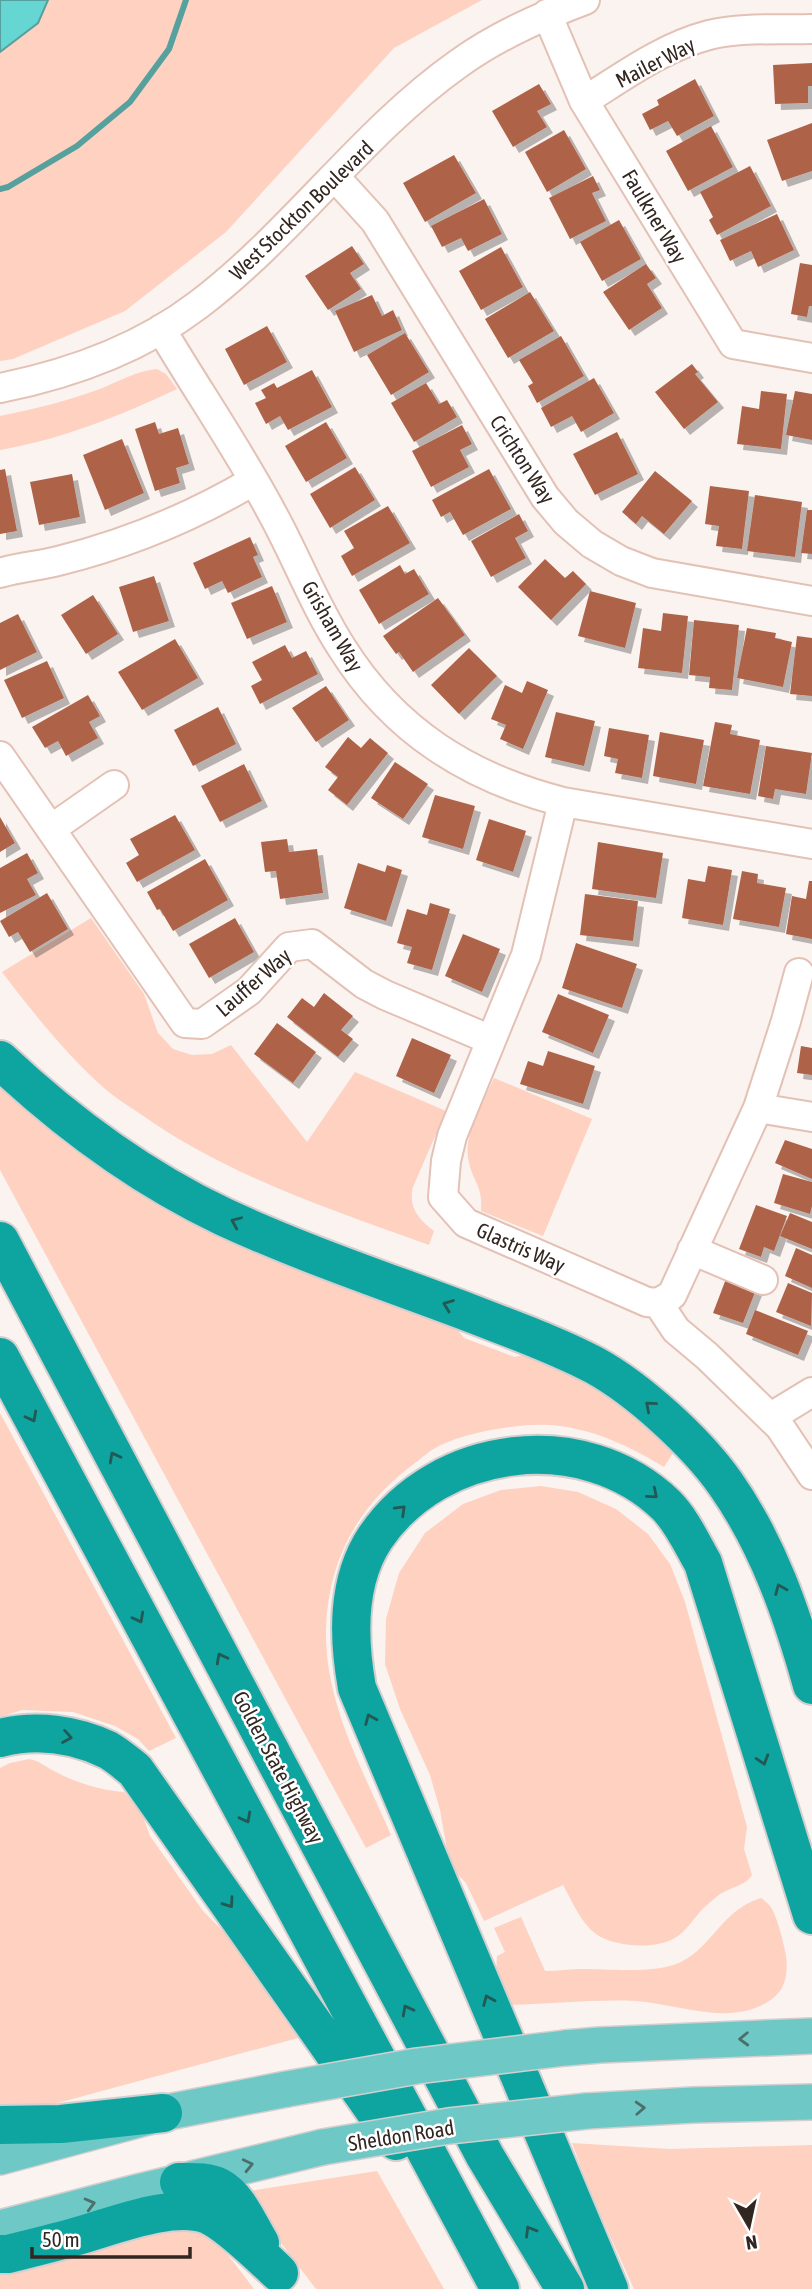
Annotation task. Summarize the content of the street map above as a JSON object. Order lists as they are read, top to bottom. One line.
{"streets":{"highway":["Golden State Highway"],"main road":["Sheldon Road"],"street":["Mailer Way","West Stockton Boulevard","Faulkner Way","Crichton Way","Grisham Way","Lauffer Way","Glastris Way"]},"crossings":[["Mailer Way","Faulkner Way"],["West Stockton Boulevard","Faulkner Way"],["West Stockton Boulevard","Crichton Way"],["West Stockton Boulevard","Grisham Way"],["Grisham Way","Glastris Way"],["Lauffer Way","Glastris Way"]],"scale_bar":"50 m","north":"bottom"}
